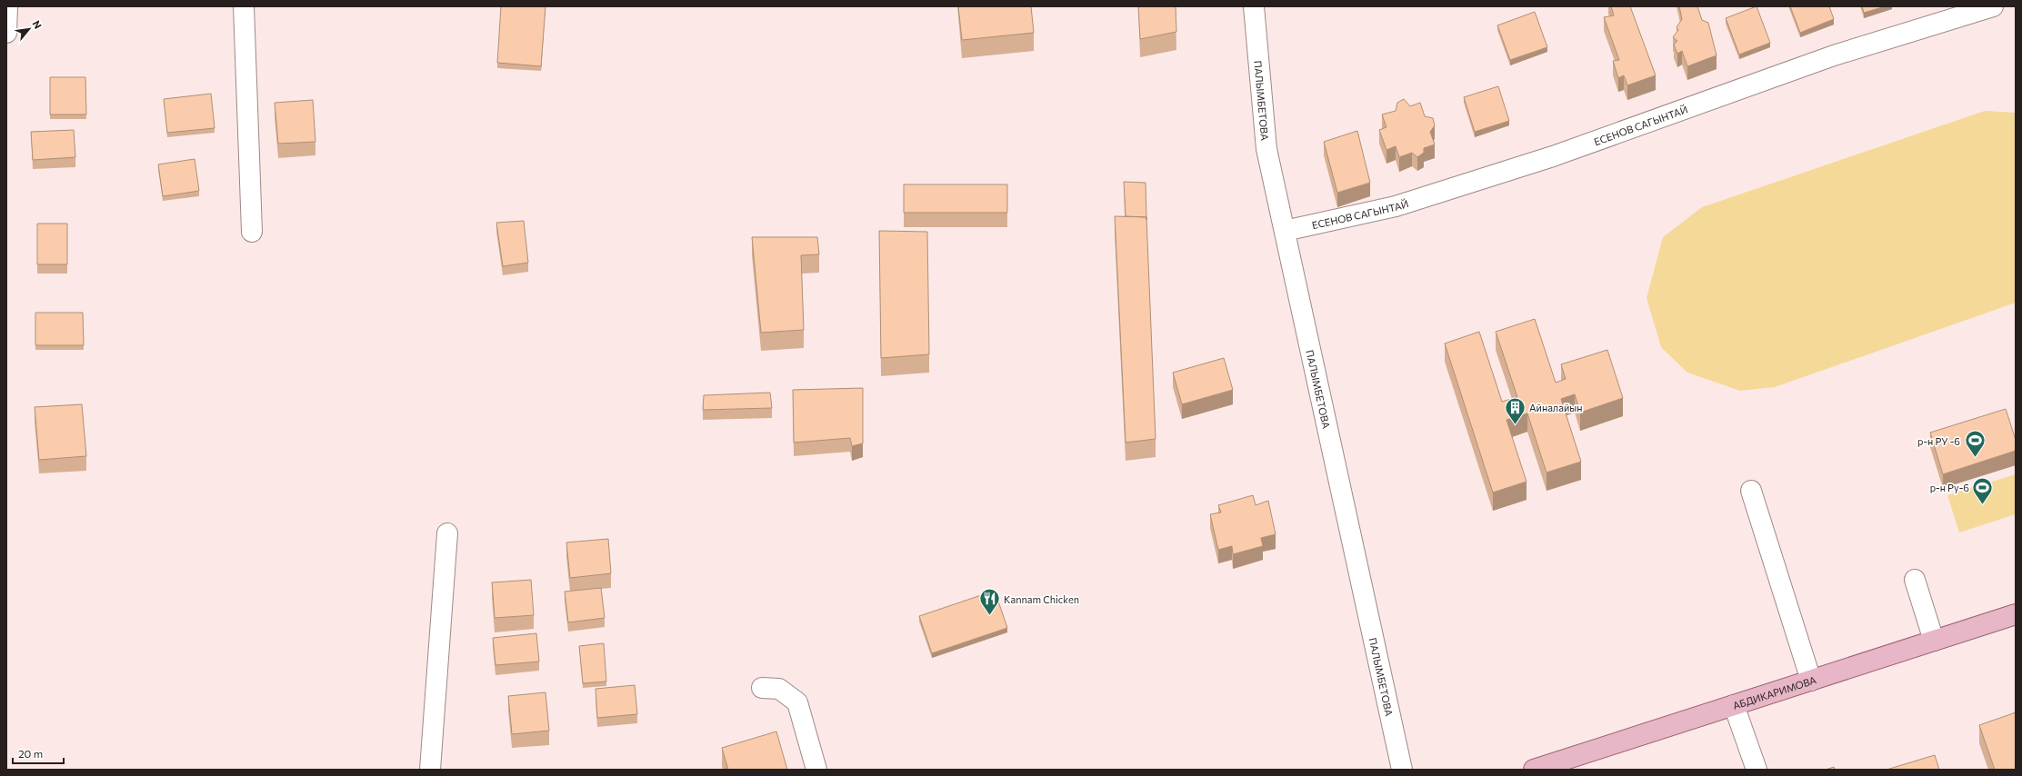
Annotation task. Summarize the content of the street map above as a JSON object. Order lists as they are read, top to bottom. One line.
{"streets":{"main road":["АБДИКАРИМОВА"],"street":["ПАЛЫМБЕТОВА","ЕСЕНОВ САГЫНТАЙ"]},"crossings":[["ПАЛЫМБЕТОВА","ЕСЕНОВ САГЫНТАЙ"]],"places":{"building":["Айналайын"],"sports":["р-н РУ -6","р-н Ру-6"],"restaurant":["Kannam Chicken"]},"scale_bar":"20 m","north":"top right"}
